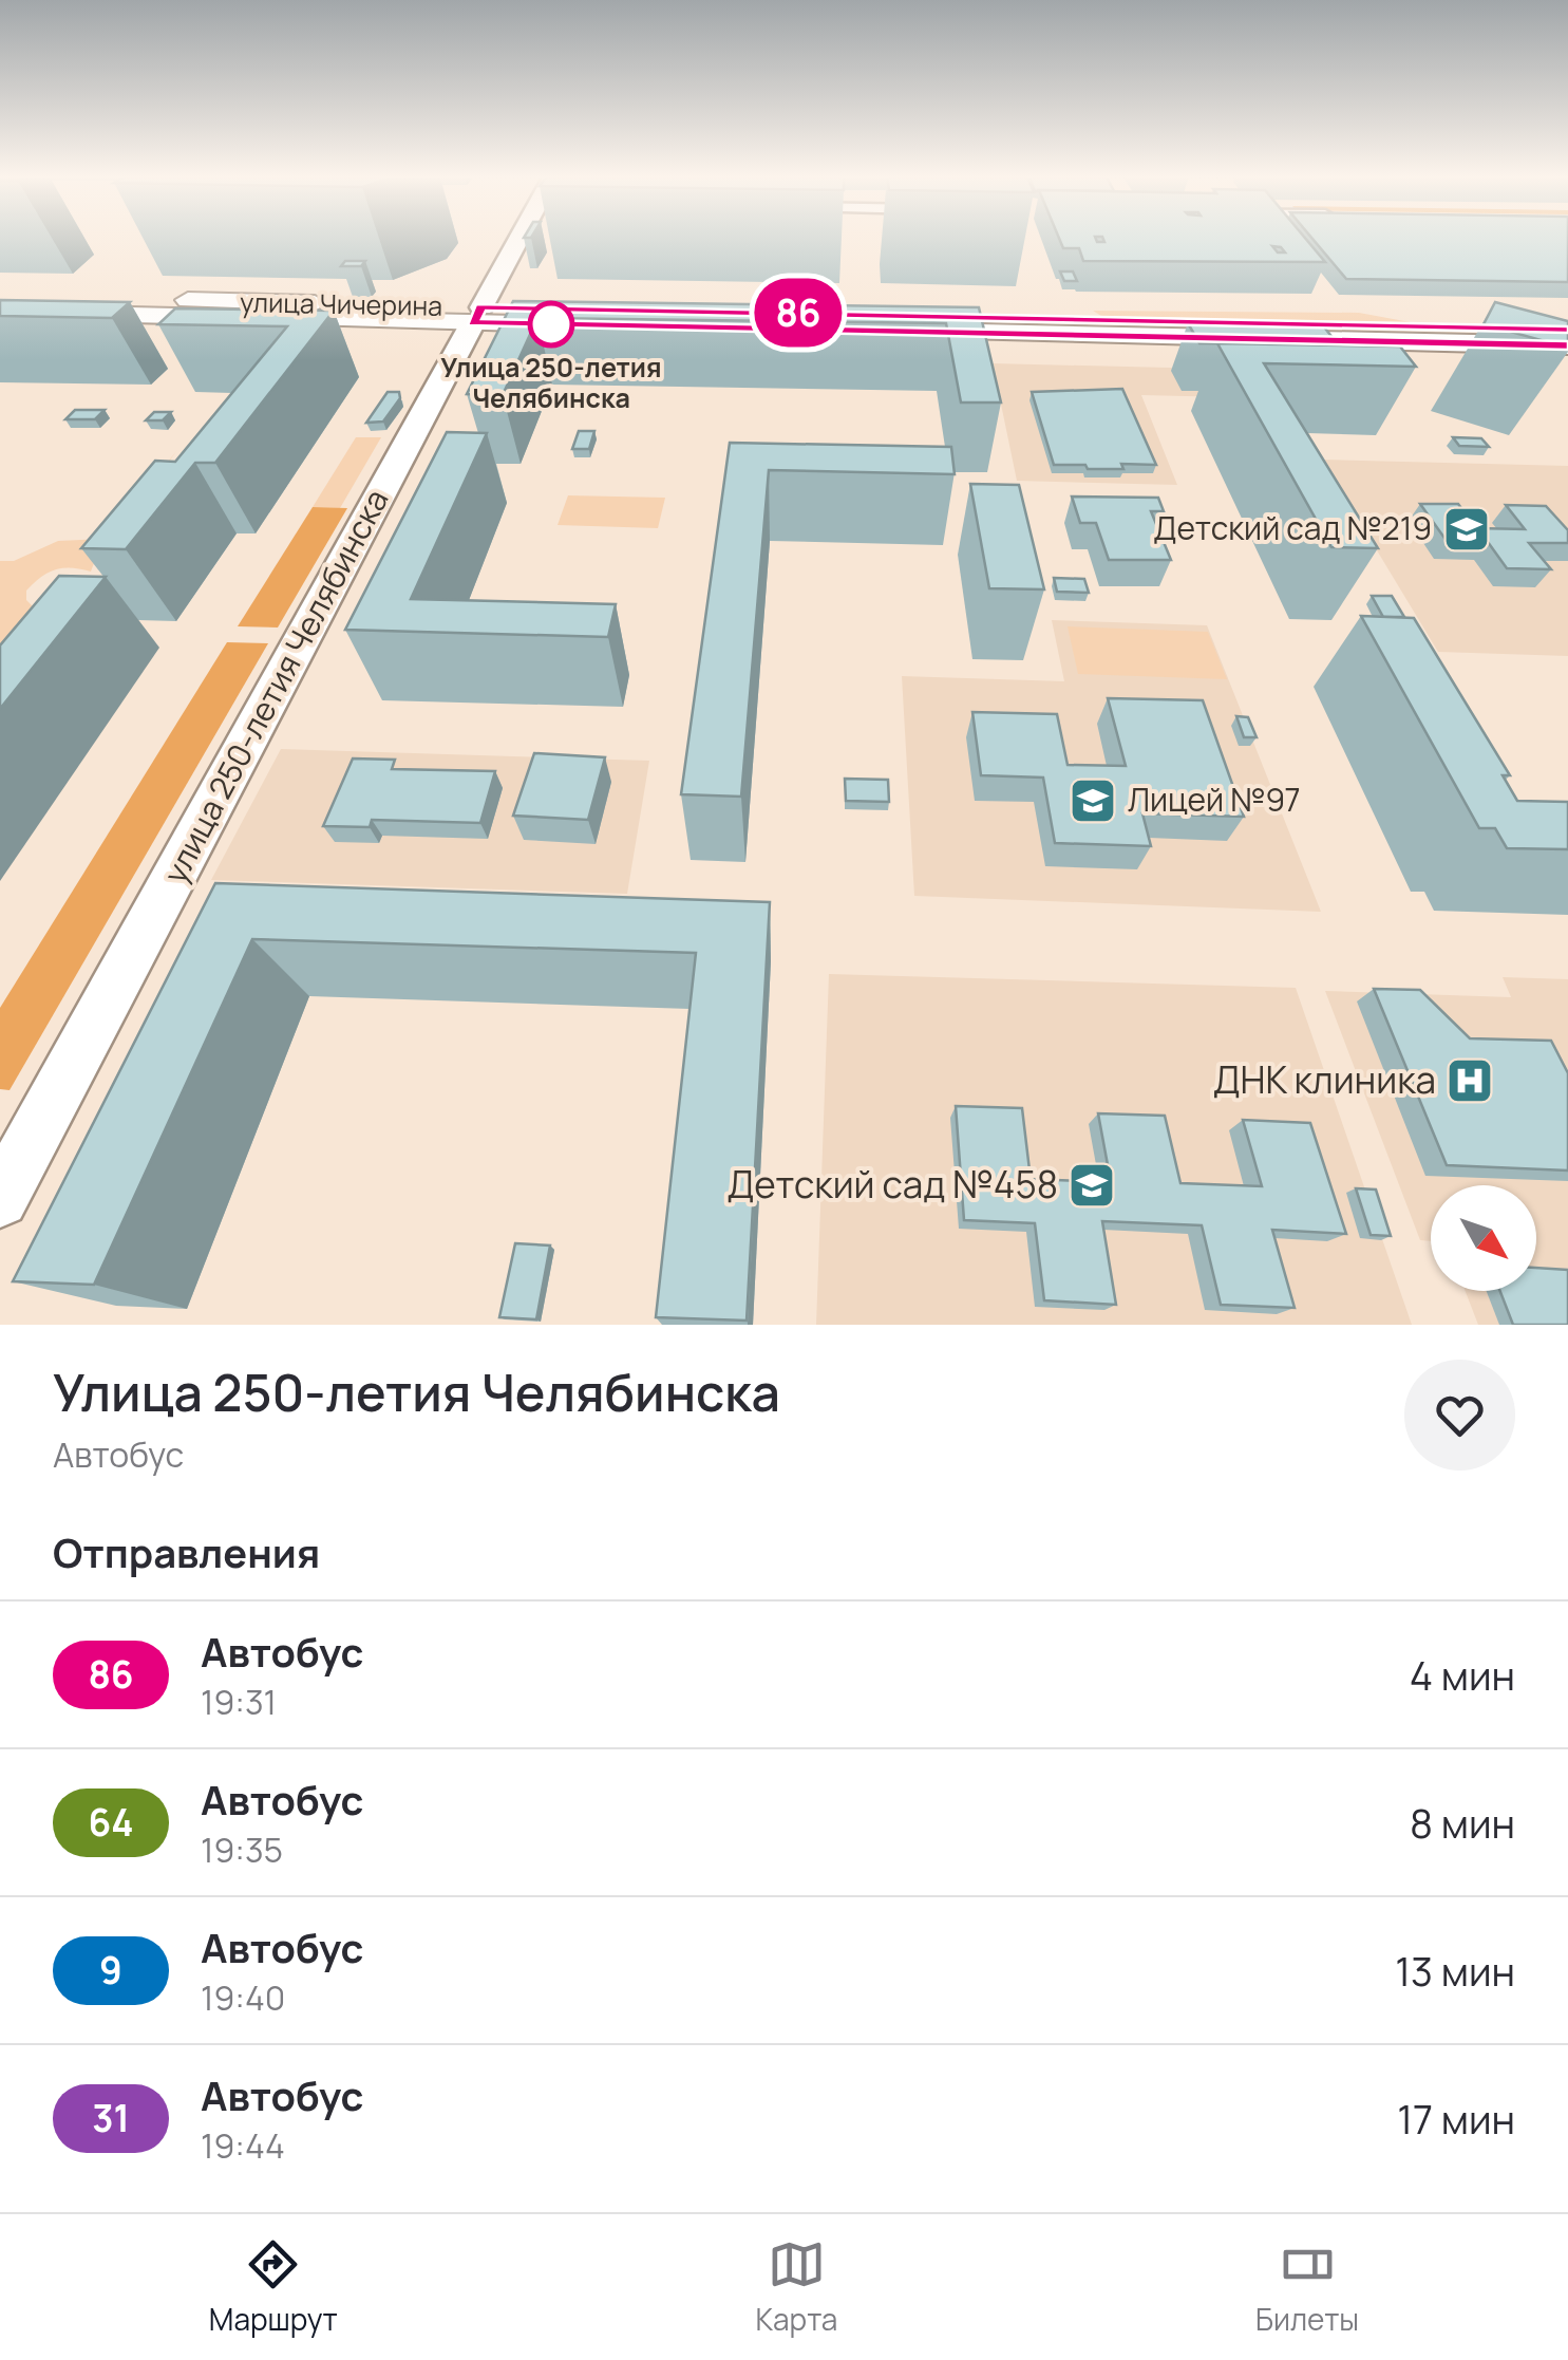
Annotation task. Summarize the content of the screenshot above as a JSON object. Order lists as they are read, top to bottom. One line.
{"streets":{"main road":["улица Чичерина"],"street":["улица 250-летия Челябинска"]},"crossings":[["улица Чичерина","улица 250-летия Челябинска"]],"places":{"other":["Улица 250-летия Челябинска"],"school or university":["Детский сад №219","Лицей №97","Детский сад №458"],"hospital":["ДНК клиника"]},"lines":["bus line 86"],"north":"bottom right","page":{"on_map":"86","heading":[["Улица 250-летия Челябинска","Автобус"],"Отправления"],"list":[{"mark":"86","name":"Автобус","note":"19:31","value":"4 мин"},{"mark":"64","name":"Автобус","note":"19:35","value":"8 мин"},{"mark":"9","name":"Автобус","note":"19:40","value":"13 мин"},{"mark":"31","name":"Автобус","note":"19:44","value":"17 мин"}],"tabs":["Маршрут","Карта","Билеты"]}}
